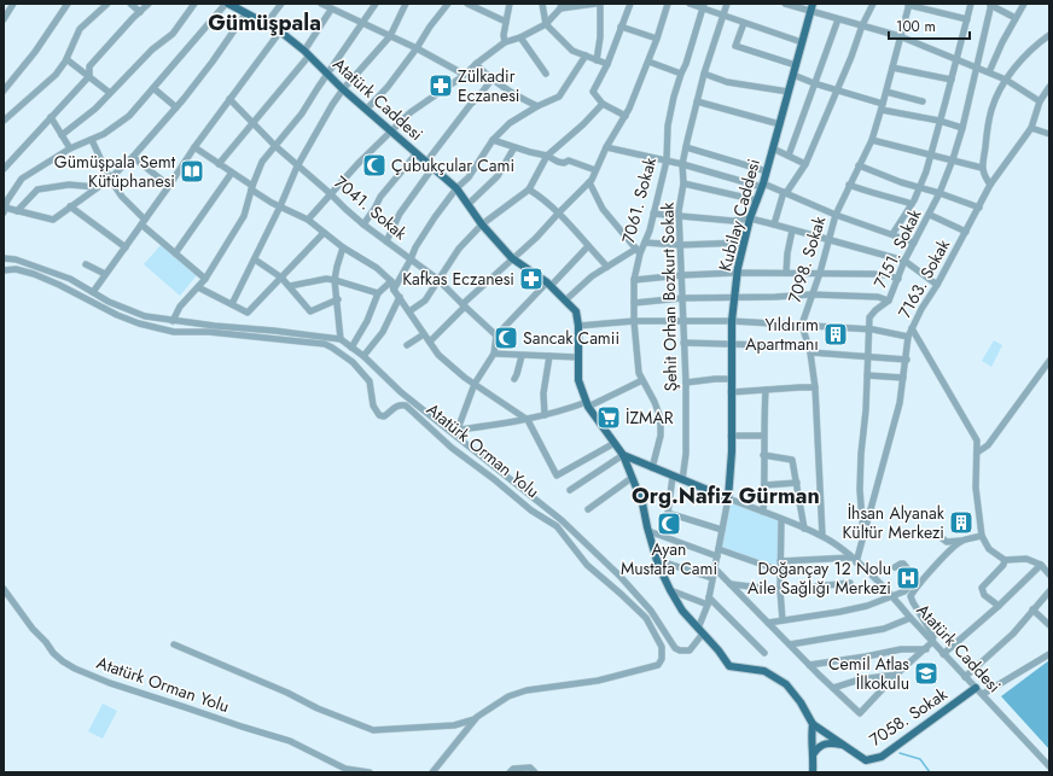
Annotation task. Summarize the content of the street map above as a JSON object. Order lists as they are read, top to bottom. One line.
{"streets":{"main road":["Atatürk Caddesi","Kubilay Caddesi","7058. Sokak"],"street":["7061. Sokak","7041. Sokak","7151. Sokak","7098. Sokak","7163. Sokak","Şehit Orhan Bozkurt Sokak","Atatürk Orman Yolu"]},"crossings":[["Atatürk Caddesi","7061. Sokak"],["Atatürk Caddesi","Kubilay Caddesi"],["Atatürk Caddesi","7098. Sokak"],["Atatürk Caddesi","7163. Sokak"],["Atatürk Caddesi","Şehit Orhan Bozkurt Sokak"],["Atatürk Caddesi","7058. Sokak"],["7151. Sokak","7163. Sokak"]],"districts":["Gümüşpala","Org.Nafiz Gürman"],"places":{"pharmacy":["Zülkadir Eczanesi","Kafkas Eczanesi"],"mosque":["Çubukçular Cami","Sancak Camii","Ayan Mustafa Cami"],"library":["Gümüşpala Semt Kütüphanesi"],"building":["Yıldırım Apartmanı","İhsan Alyanak Kültür Merkezi"],"supermarket":["İZMAR"],"hospital":["Doğançay 12 Nolu Aile Sağlığı Merkezi"],"school or university":["Cemil Atlas İlkokulu"]},"scale_bar":"100 m"}
